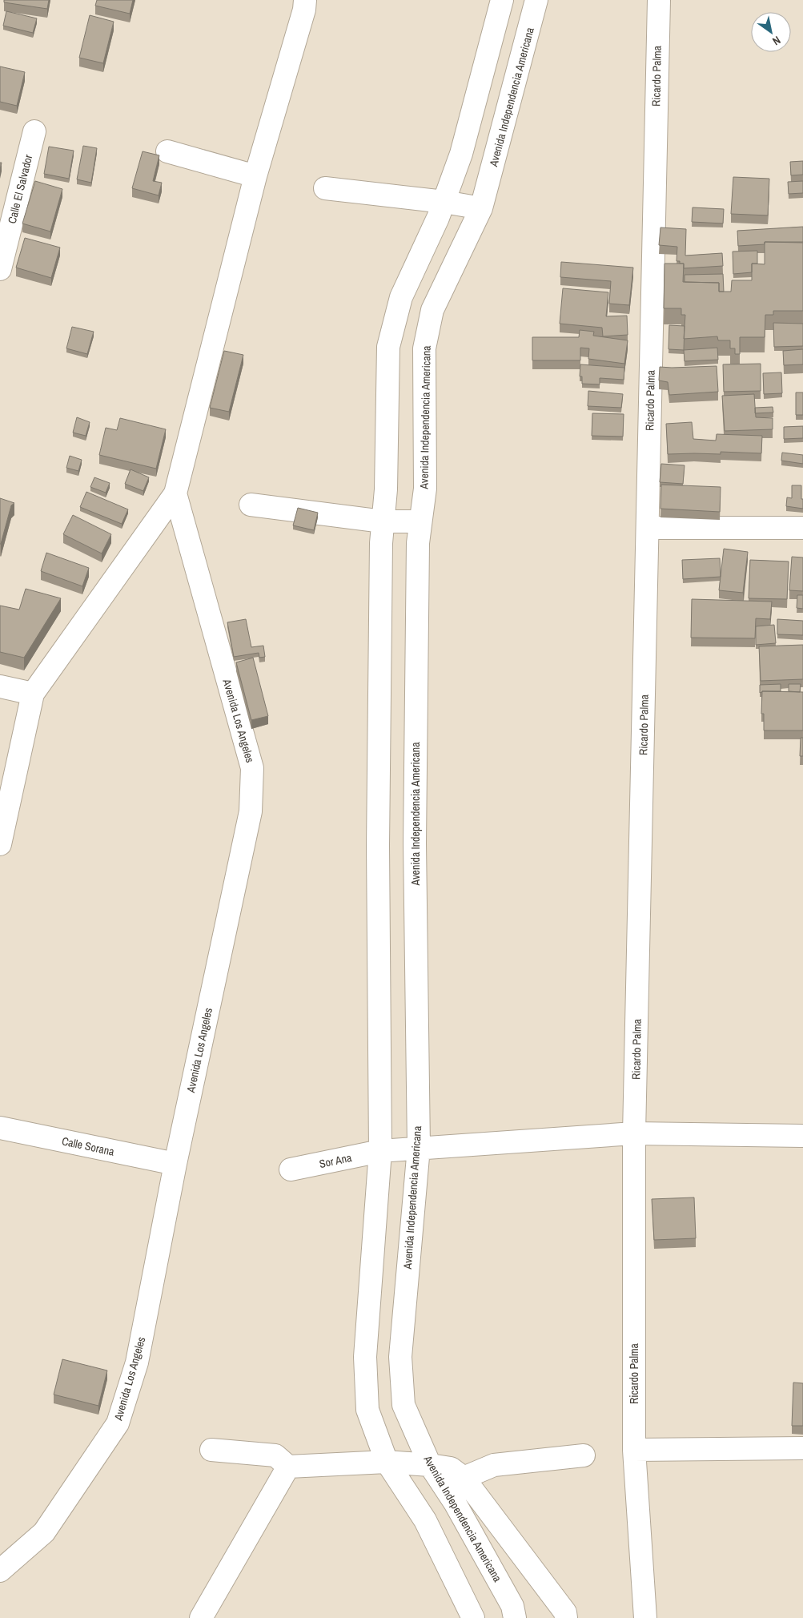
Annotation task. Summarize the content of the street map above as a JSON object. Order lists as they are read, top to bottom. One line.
{"streets":{"street":["Ricardo Palma","Avenida Independencia Americana","Calle El Salvador","Avenida Los Angeles","Calle Sorana","Sor Ana"]},"crossings":[["Ricardo Palma","Sor Ana"],["Avenida Independencia Americana","Sor Ana"],["Avenida Los Angeles","Calle Sorana"]],"north":"bottom right"}
